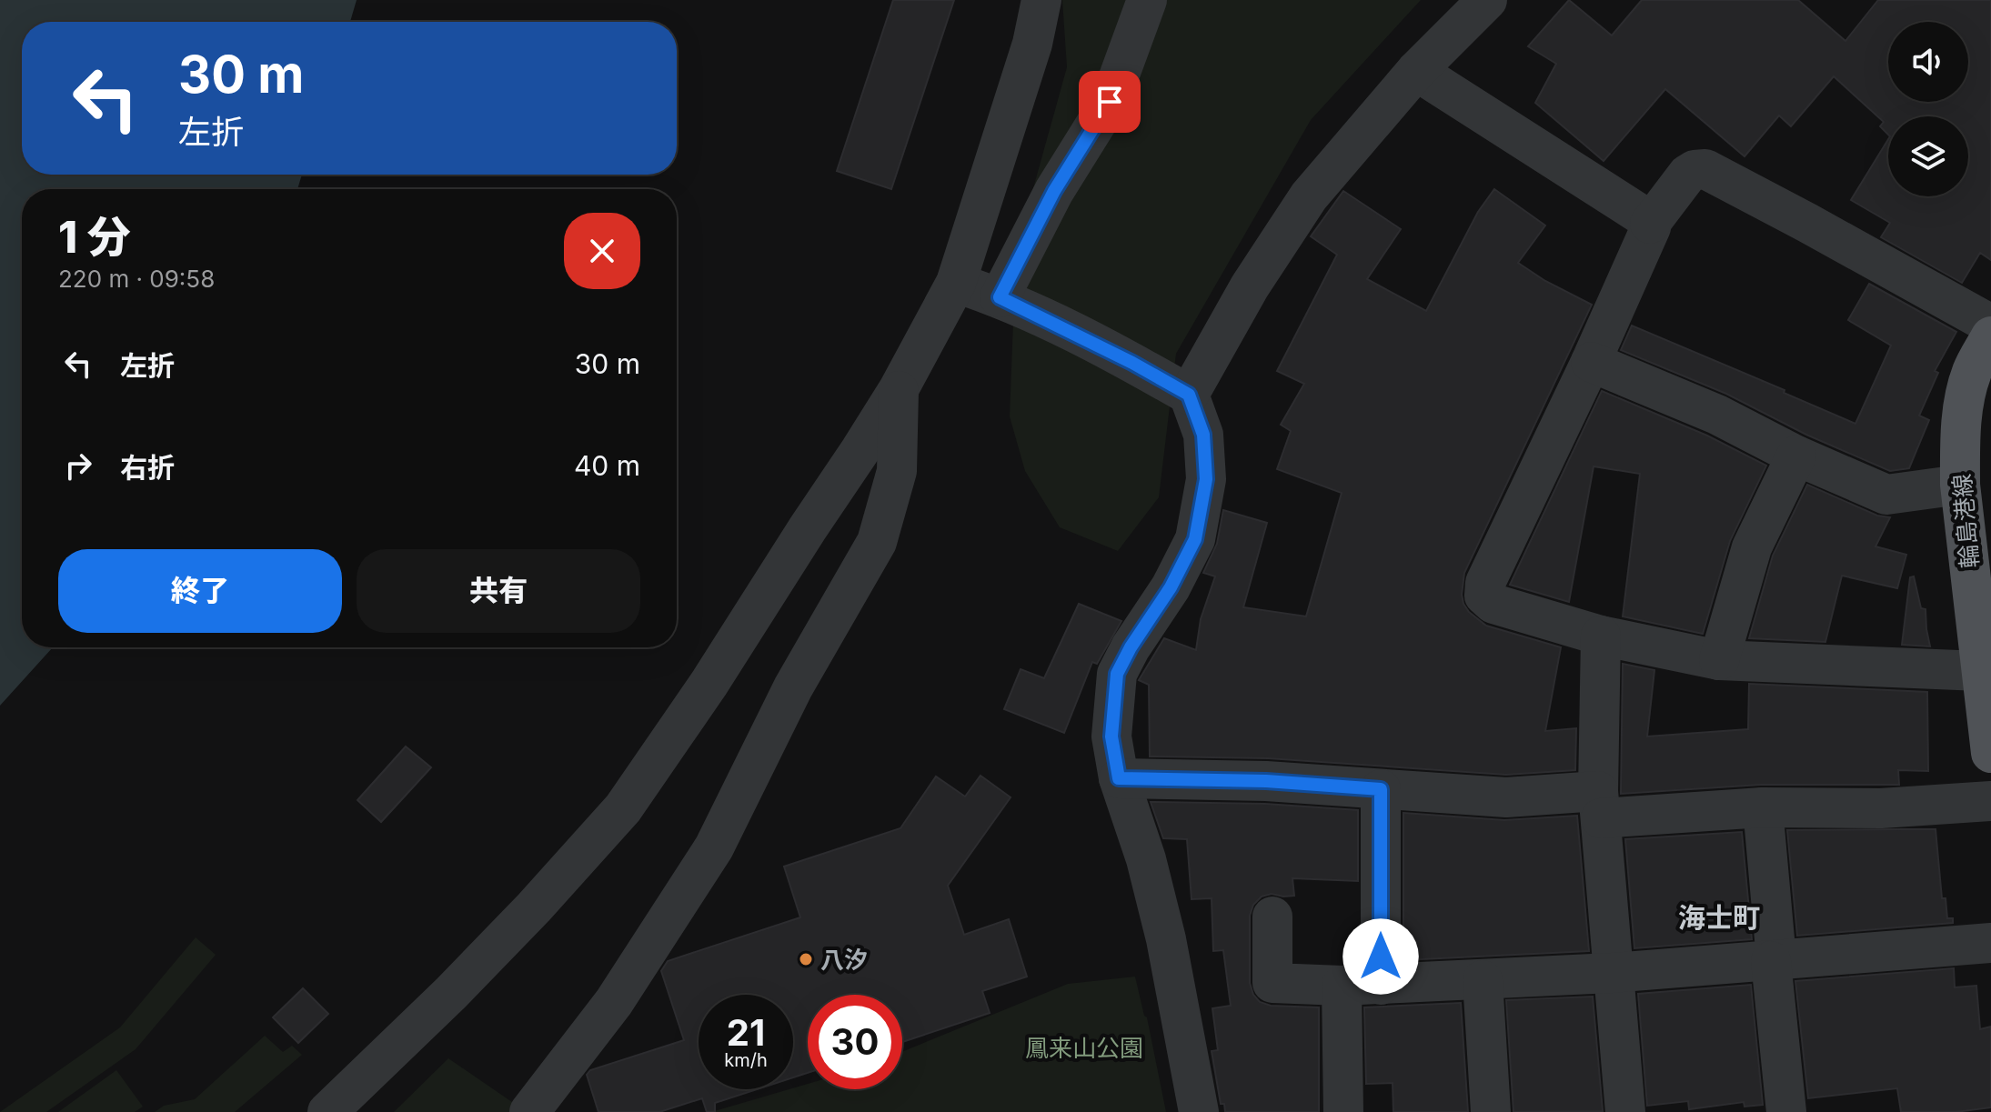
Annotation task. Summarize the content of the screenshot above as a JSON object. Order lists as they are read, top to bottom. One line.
{"streets":{"main road":["輪島港線"]},"districts":["海士町"],"parks":["鳳来山公園"],"places":["八汐"],"page":{"turn":["30 m","左折"],"heading":["1 分","220 m · 09:58"],"list":[{"name":"左折","value":"30 m"},{"name":"右折","value":"40 m"}],"buttons":["終了","共有"],"speed":"21 km/h","limit":"30"}}
